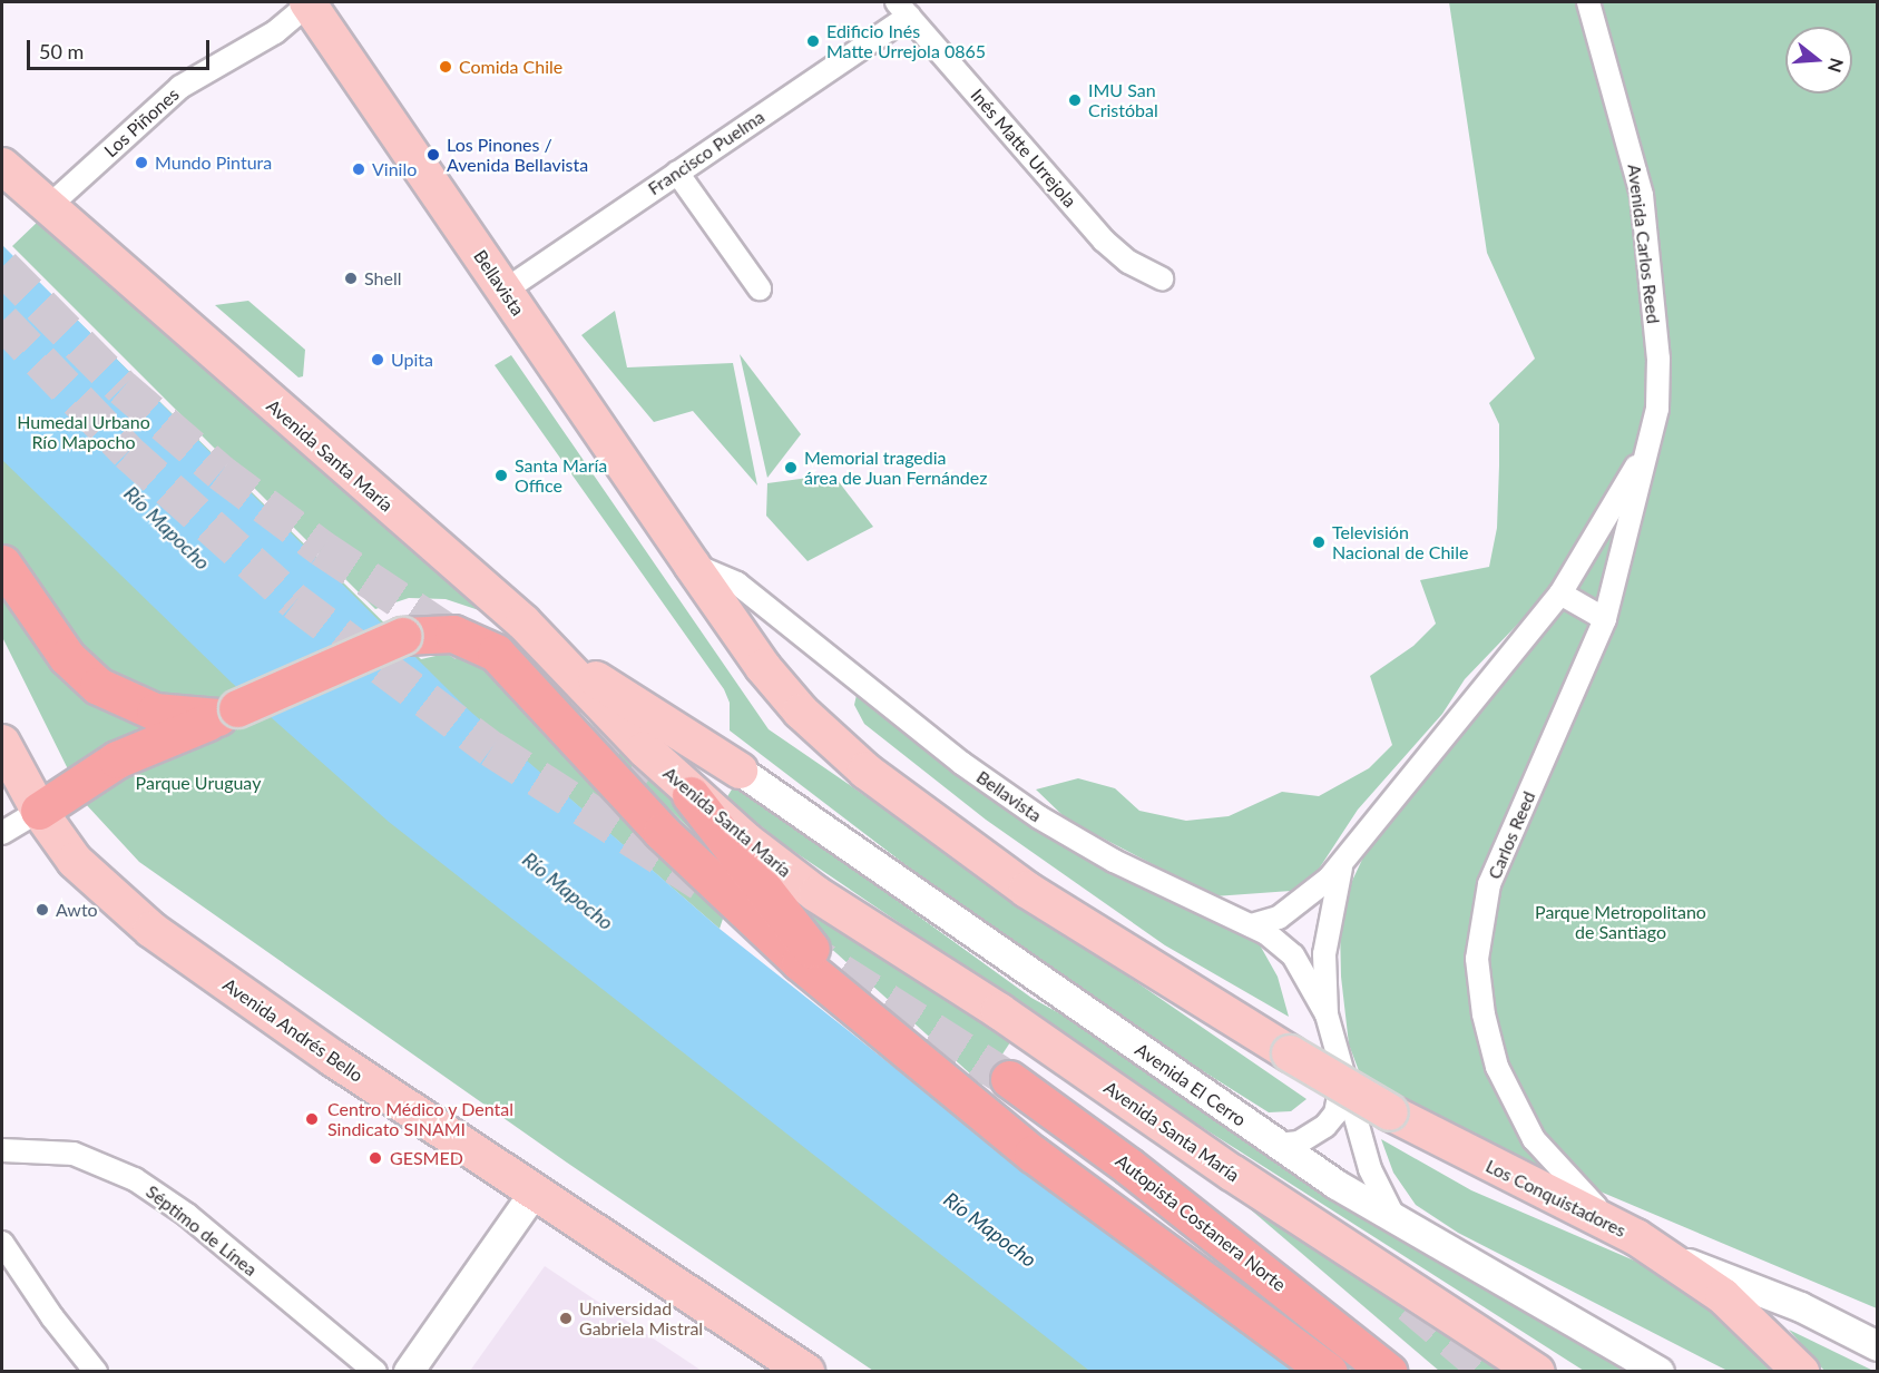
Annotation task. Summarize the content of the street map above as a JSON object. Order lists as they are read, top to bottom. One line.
{"streets":{"highway":["Autopista Costanera Norte"],"main road":["Bellavista","Avenida Santa María","Avenida Andrés Bello","Los Conquistadores"],"street":["Los Piñones","Inés Matte Urrejola","Francisco Puelma","Avenida Carlos Reed","Carlos Reed","Avenida El Cerro","Séptimo de Línea"]},"crossings":[["Los Piñones","Bellavista"],["Los Piñones","Avenida Santa María"],["Inés Matte Urrejola","Francisco Puelma"],["Francisco Puelma","Bellavista"],["Avenida Carlos Reed","Carlos Reed"],["Bellavista","Los Conquistadores"],["Carlos Reed","Los Conquistadores"]],"water":["Río Mapocho"],"parks":["Humedal Urbano Río Mapocho","Parque Uruguay","Parque Metropolitano de Santiago"],"places":["Edificio Inés Matte Urrejola 0865","Comida Chile","IMU San Cristóbal","Los Pinones / Avenida Bellavista","Mundo Pintura","Vinilo","Shell","Upita","Memorial tragedia área de Juan Fernández","Santa María Office","Televisión Nacional de Chile","Awto","Centro Médico y Dental Sindicato SINAMI","GESMED","Universidad Gabriela Mistral"],"scale_bar":"50 m","north":"right"}
